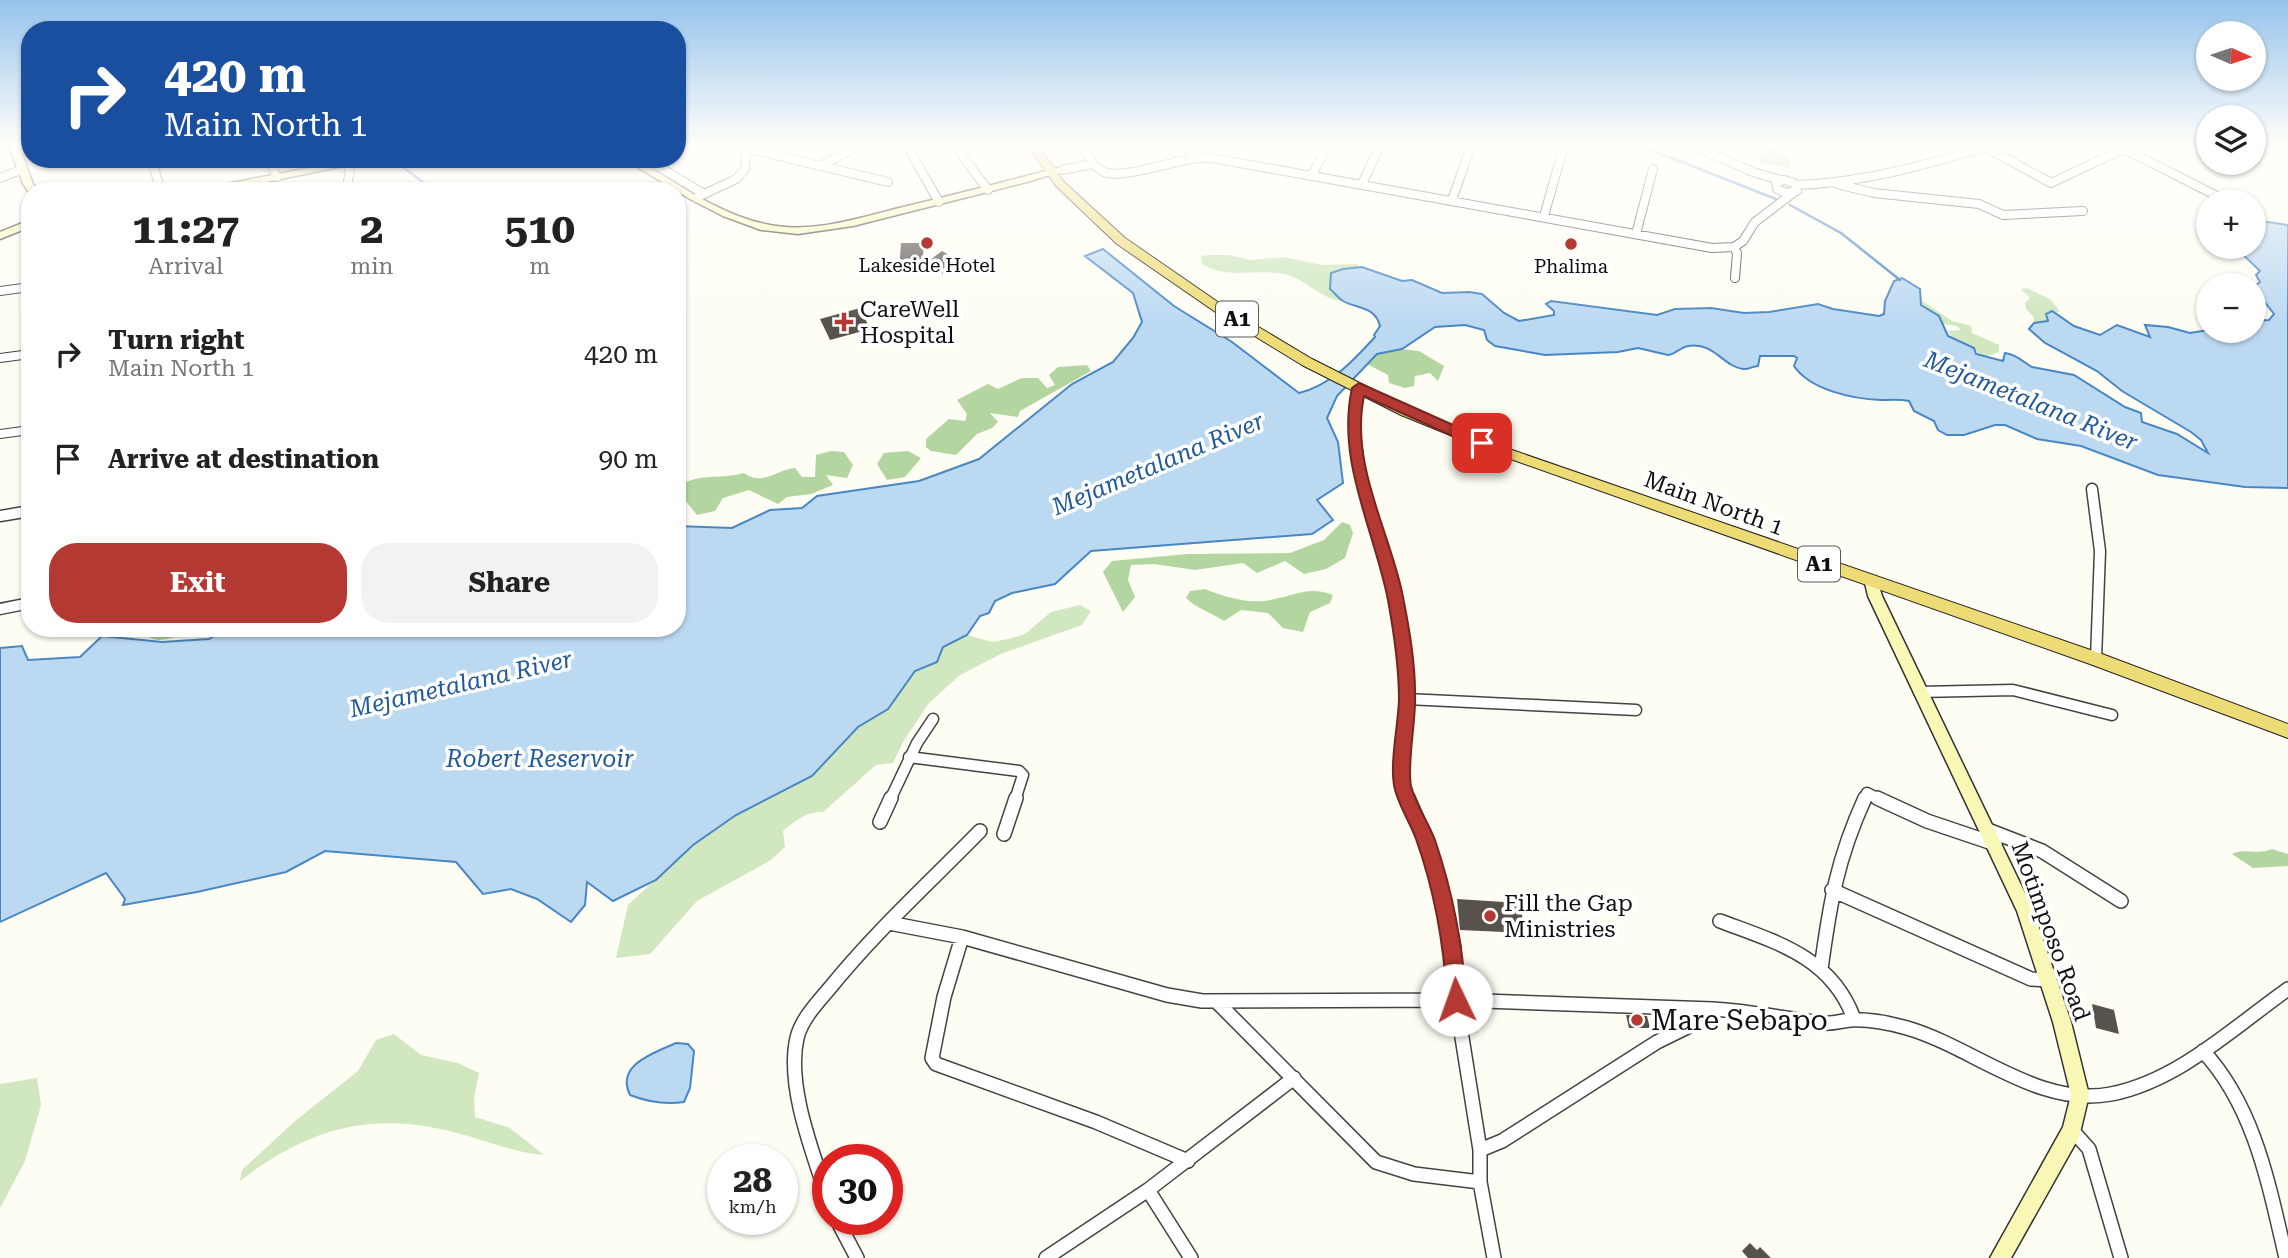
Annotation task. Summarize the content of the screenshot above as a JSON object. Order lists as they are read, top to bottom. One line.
{"streets":{"main road":["A1","Main North 1","Motimposo Road"]},"crossings":[["Main North 1","Motimposo Road"]],"water":["Mejametalana River","Robert Reservoir"],"places":{"other":["Lakeside Hotel","Phalima","Fill the Gap Ministries","Mare Sebapo"],"health":["CareWell Hospital"]},"north":"right","page":{"map_buttons":["+","−"],"turn":["420 m","Main North 1"],"eta":["11:27","Arrival","2","min","510","m"],"list":[{"name":"Turn right","note":"Main North 1","value":"420 m"},{"name":"Arrive at destination","value":"90 m"}],"buttons":["Exit","Share"],"speed":"28 km/h","limit":"30"}}
